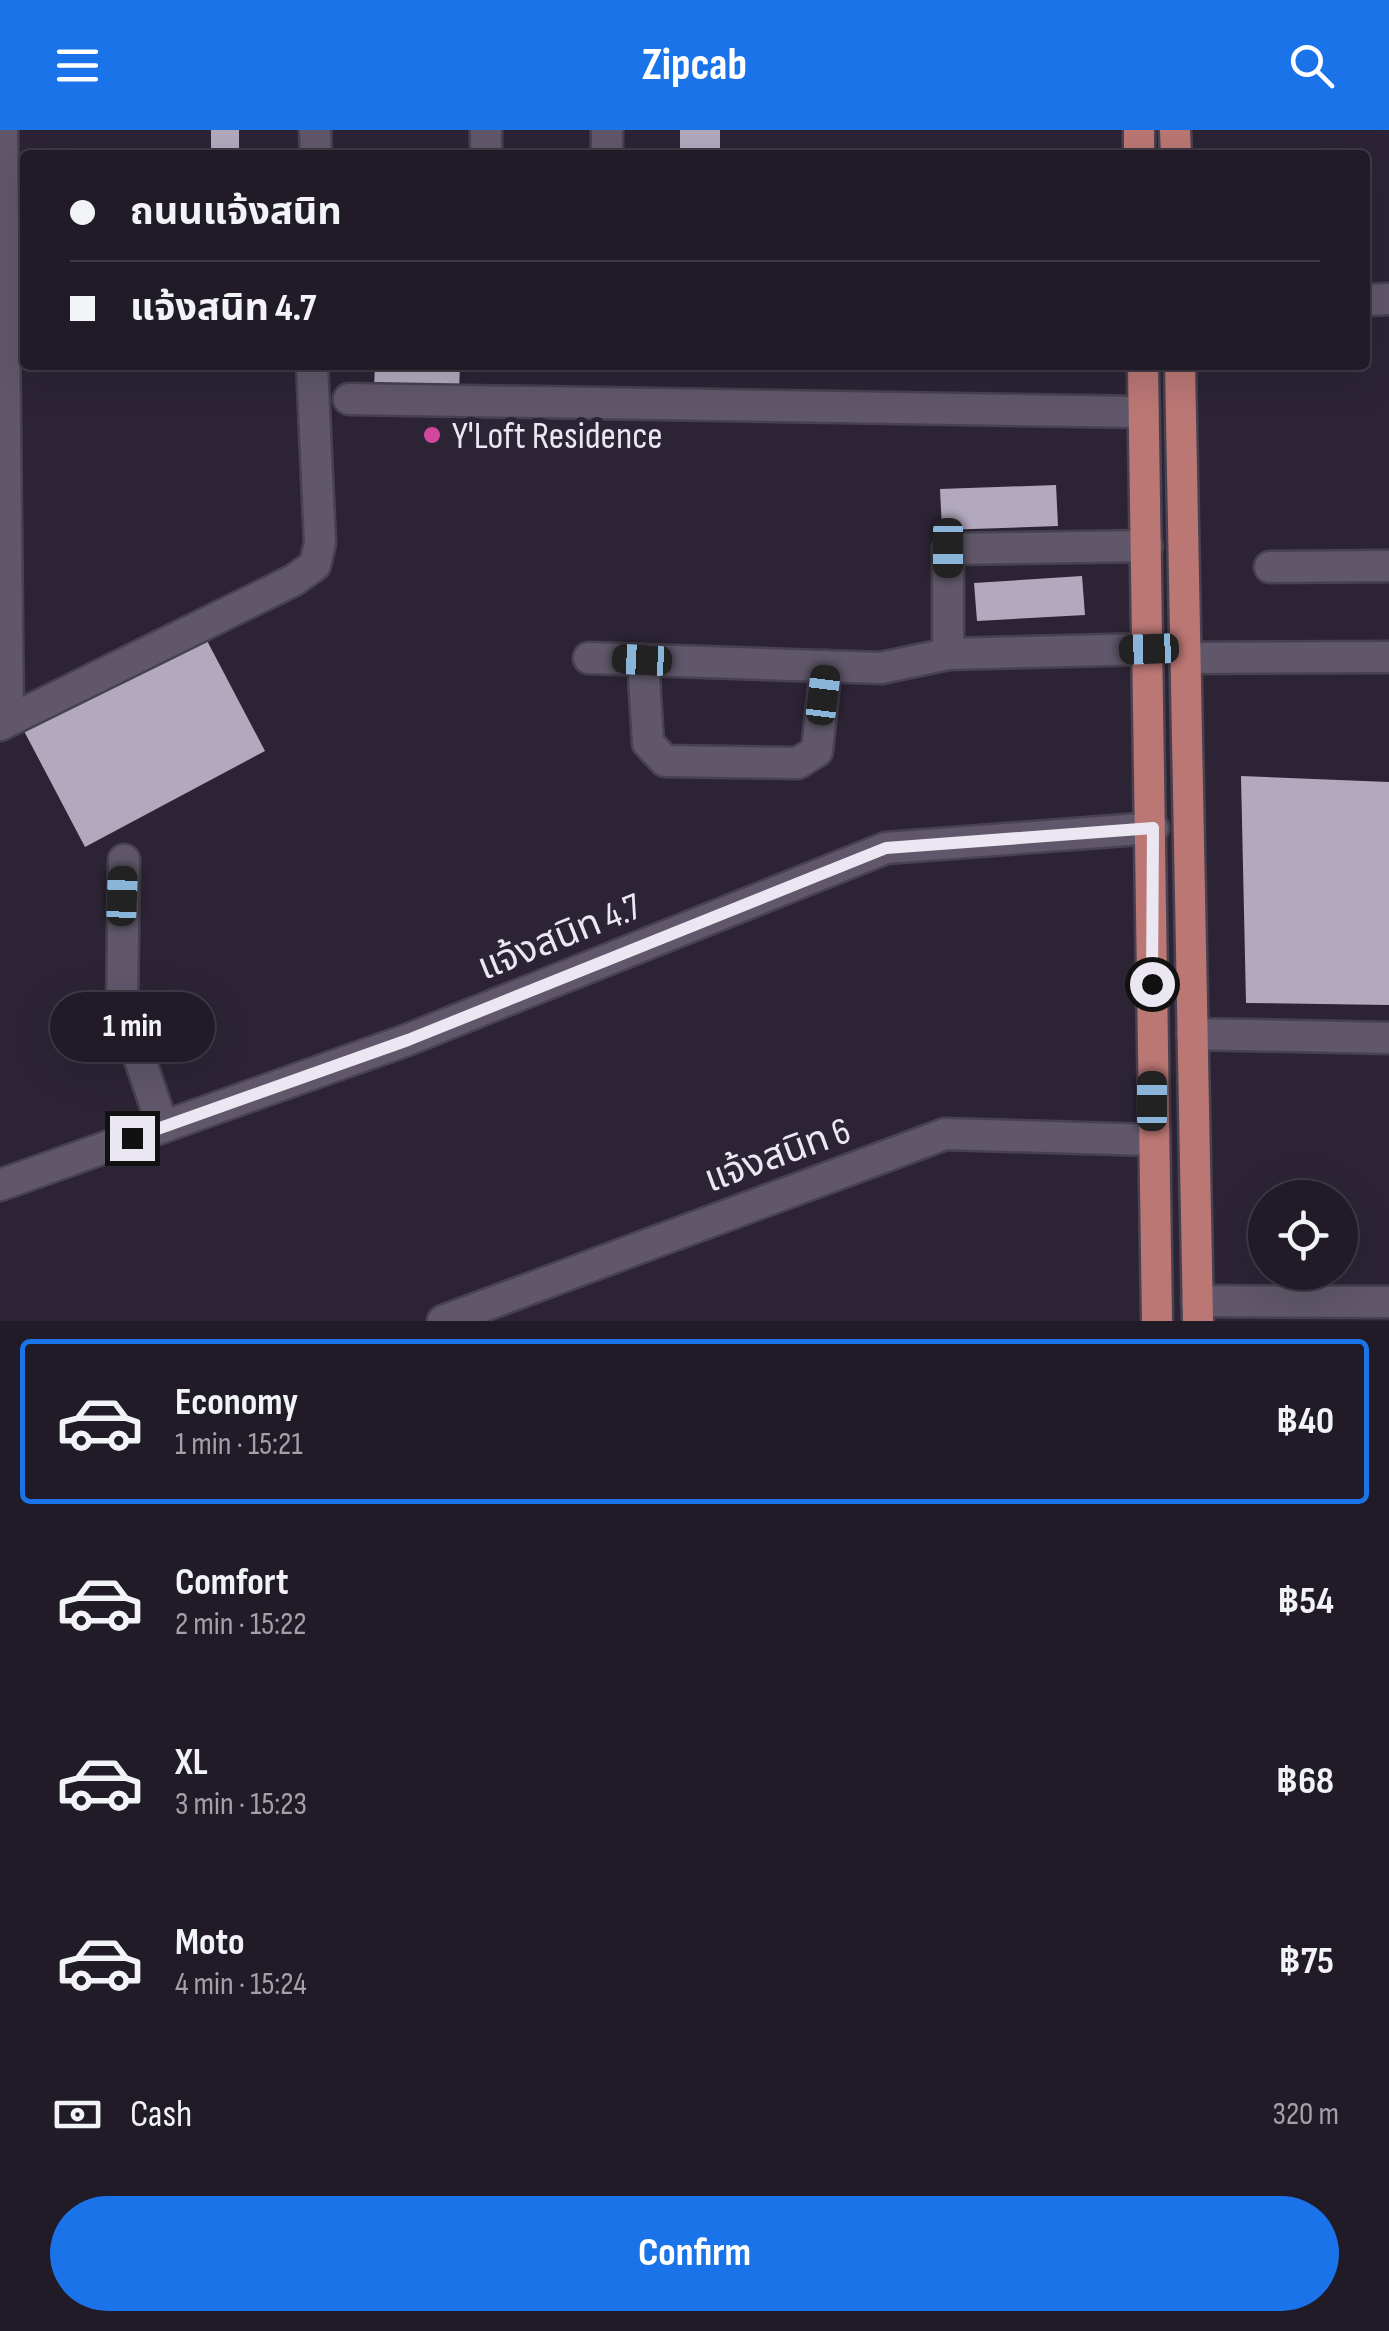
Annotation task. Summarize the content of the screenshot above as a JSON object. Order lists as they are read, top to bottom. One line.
{"streets":{"street":["แจ้งสนิท 4.7","แจ้งสนิท 6"]},"places":["Y'Loft Residence"],"page":{"header":"Zipcab","banner":["ถนนแจ้งสนิท","แจ้งสนิท 4.7"],"bubble":"1 min","list":[{"name":"Economy","note":"1 min · 15:21","value":"฿40"},{"name":"Comfort","note":"2 min · 15:22","value":"฿54"},{"name":"XL","note":"3 min · 15:23","value":"฿68"},{"name":"Moto","note":"4 min · 15:24","value":"฿75"}],"pay":["Cash","320 m"],"buttons":"Confirm"}}
